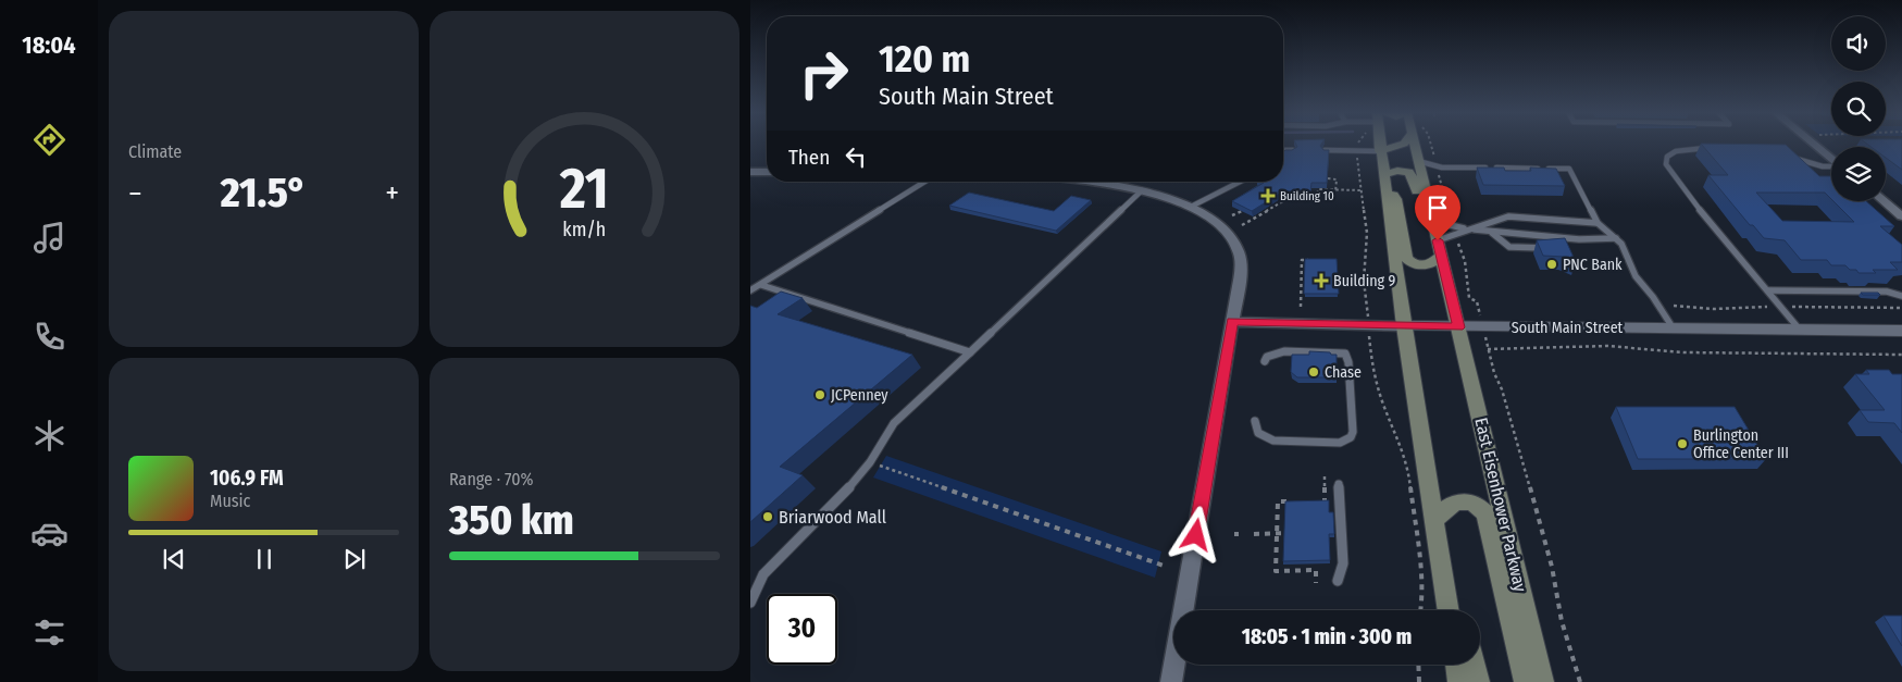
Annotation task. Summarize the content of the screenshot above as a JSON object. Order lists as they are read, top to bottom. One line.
{"streets":{"main road":["East Eisenhower Parkway"],"street":["South Main Street"]},"crossings":[["South Main Street","East Eisenhower Parkway"]],"places":{"health":["Building 10","Building 9"],"other":["PNC Bank","Chase","JCPenney","Burlington Office Center III","Briarwood Mall"]},"page":{"tabs":"18:04","tile":["Climate",["Range · 70%","350 km"]],"turn":["120 m","South Main Street"],"then":"Then","heat":["−","21.5°","+"],"song":["106.9 FM","Music"],"limit":"30","trip":"18:05 · 1 min · 300 m","gauge":["21","km/h"]}}
